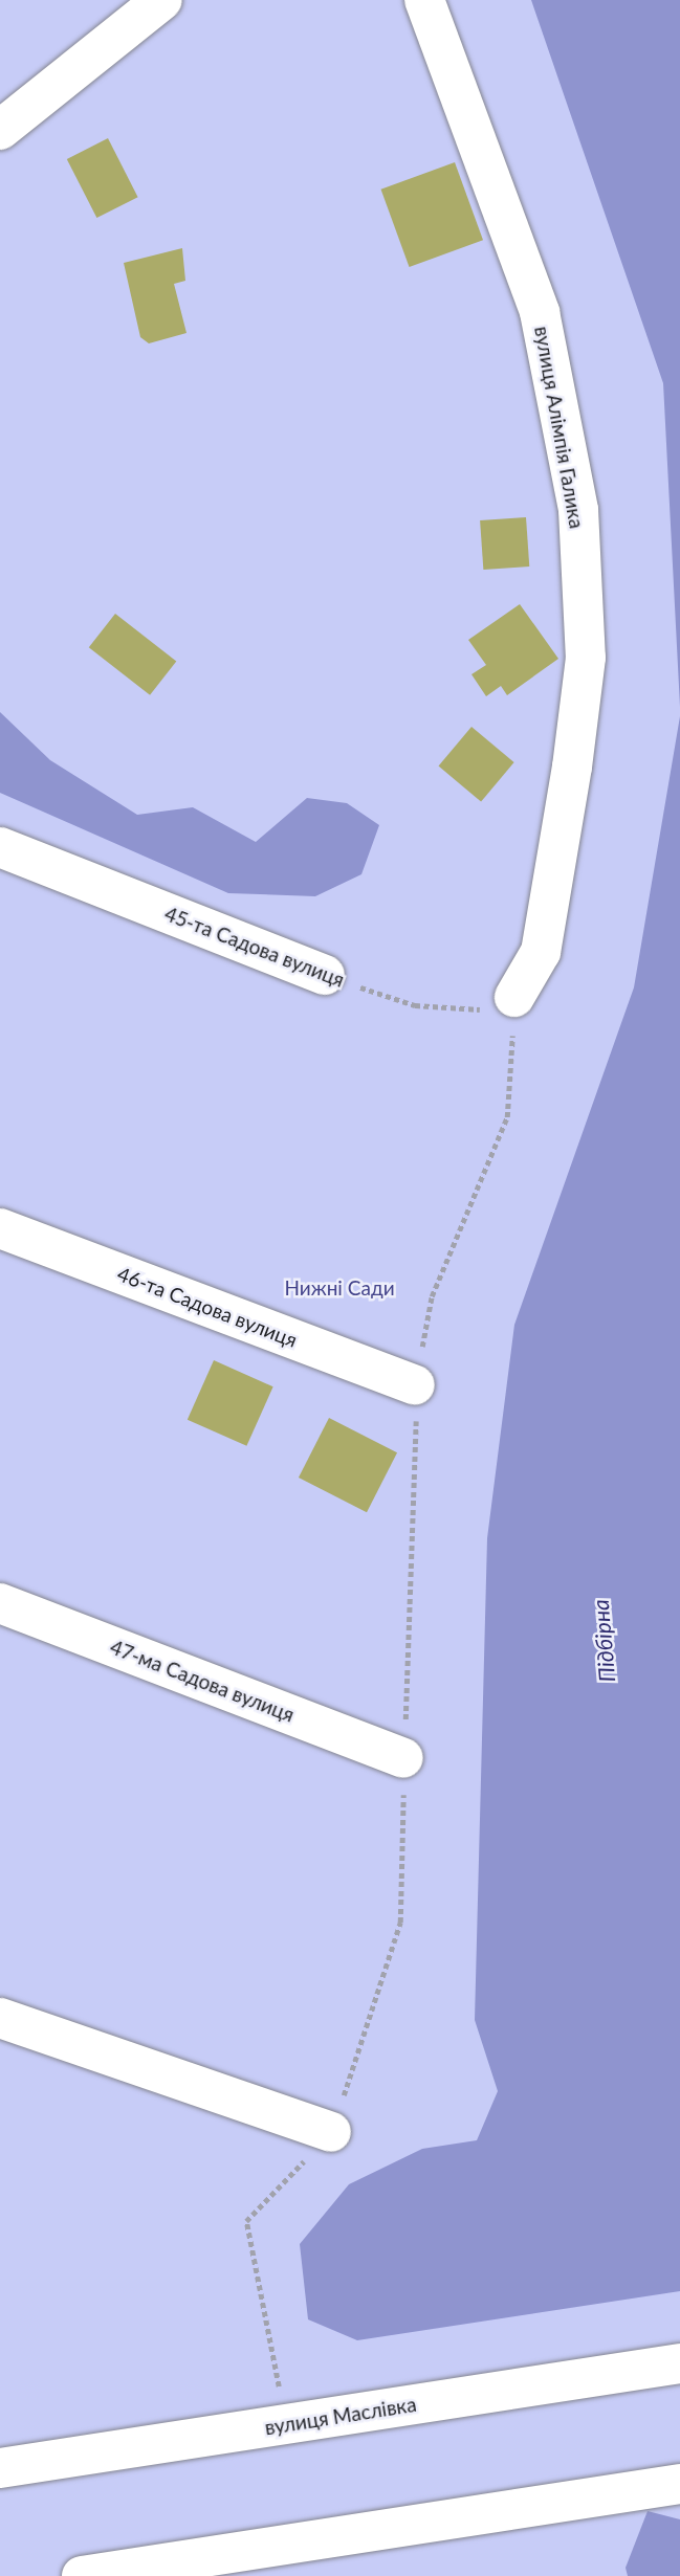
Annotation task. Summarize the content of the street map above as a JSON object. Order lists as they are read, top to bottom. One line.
{"streets":{"street":["вулиця Алімпія Галика","45-та Садова вулиця","46-та Садова вулиця","47-ма Садова вулиця","вулиця Маслівка"]},"crossings":[["вулиця Алімпія Галика","45-та Садова вулиця"]],"water":["Підбірна"],"parks":["Нижні Сади"]}
